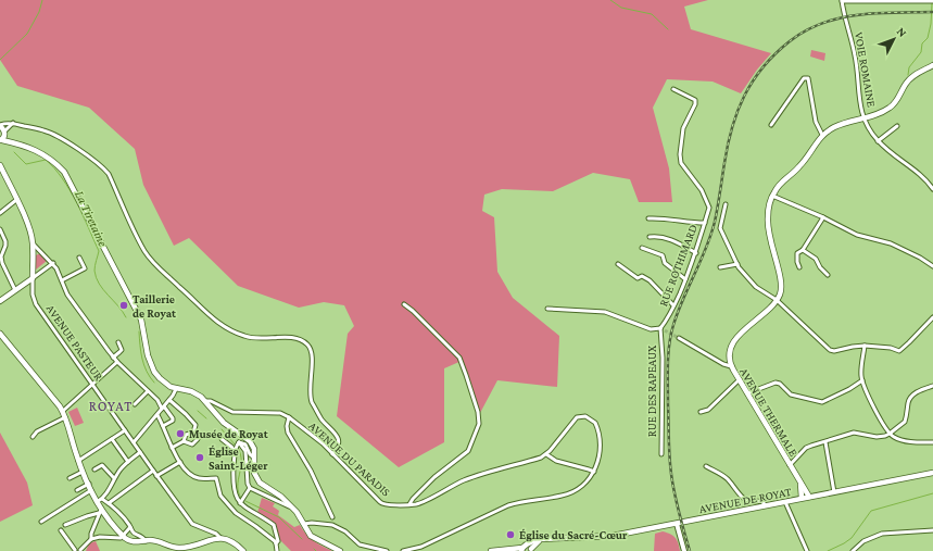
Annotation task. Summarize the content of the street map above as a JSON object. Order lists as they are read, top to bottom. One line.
{"streets":{"main road":["AVENUE PASTEUR","AVENUE THERMALE","AVENUE DE ROYAT"],"street":["VOIE ROMAINE","RUE ROTHIMARD","RUE DES RAPEAUX","AVENUE DU PARADIS"]},"crossings":[["RUE ROTHIMARD","RUE DES RAPEAUX"],["AVENUE THERMALE","AVENUE DE ROYAT"]],"districts":["ROYAT"],"water":["La Tiretaine"],"places":["Taillerie de Royat","Musée de Royat","Église Saint-Léger","Église du Sacré-Cœur"],"north":"top right"}
